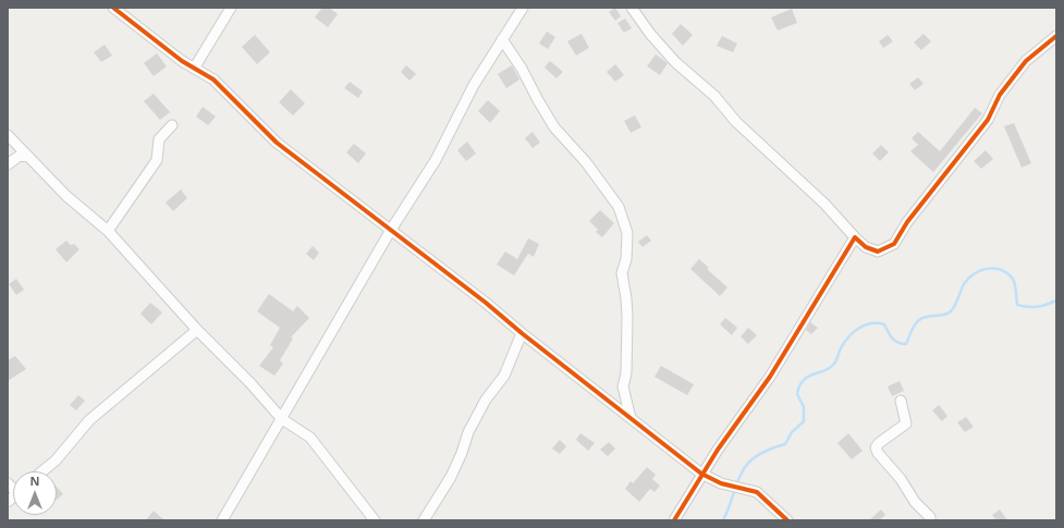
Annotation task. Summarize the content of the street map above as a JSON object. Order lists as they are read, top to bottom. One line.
{"north":"top"}
